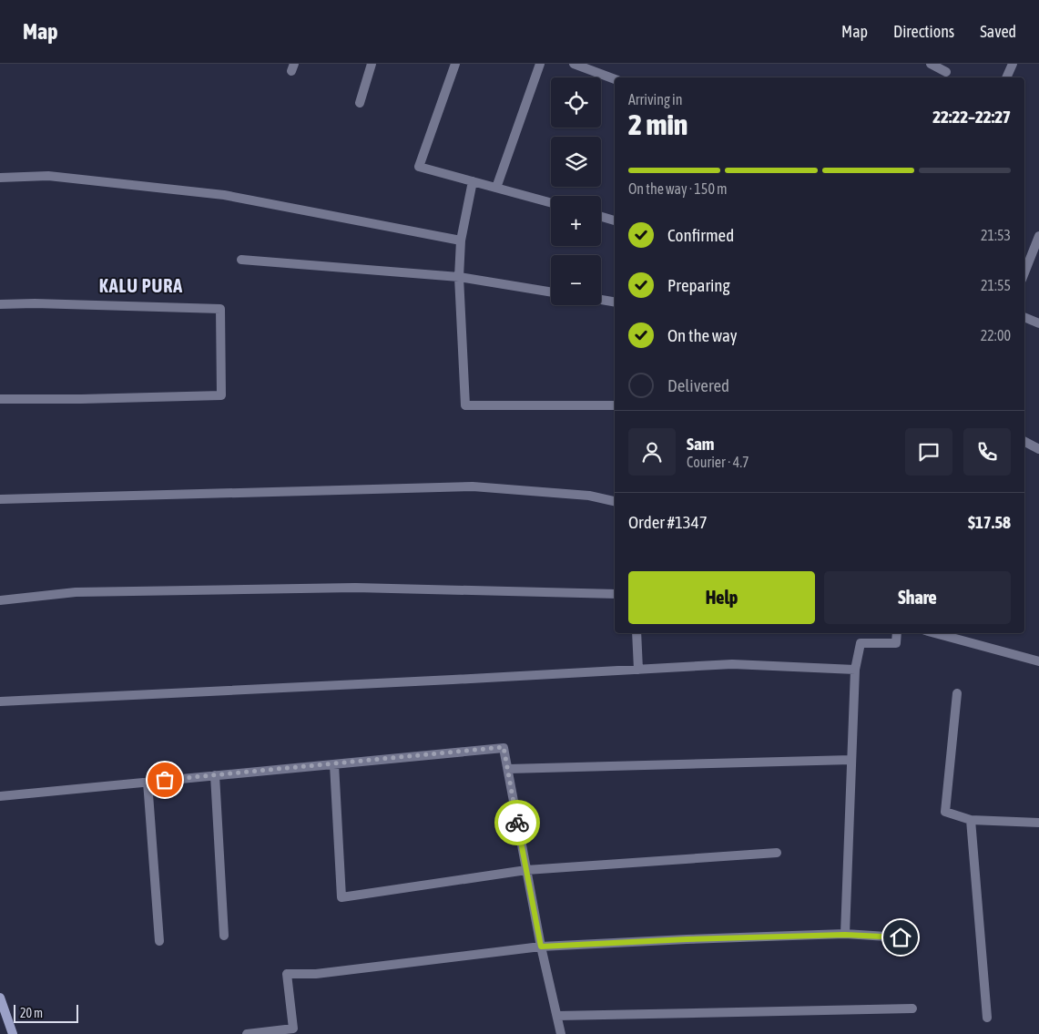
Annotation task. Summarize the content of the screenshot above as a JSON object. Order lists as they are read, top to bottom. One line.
{"districts":["KALU PURA"],"scale_bar":"20 m","page":{"header":"Map","nav":["Map","Directions","Saved"],"map_buttons":["+","−"],"heading":["2 min","Arriving in","22:22–22:27"],"panel":["Sam","Courier · 4.7","Order #1347","$17.58"],"bar":"On the way · 150 m","list":[["Confirmed","21:53"],["Preparing","21:55"],["On the way","22:00"],"Delivered"],"buttons":["Help","Share"],"scale":"20 m"}}
